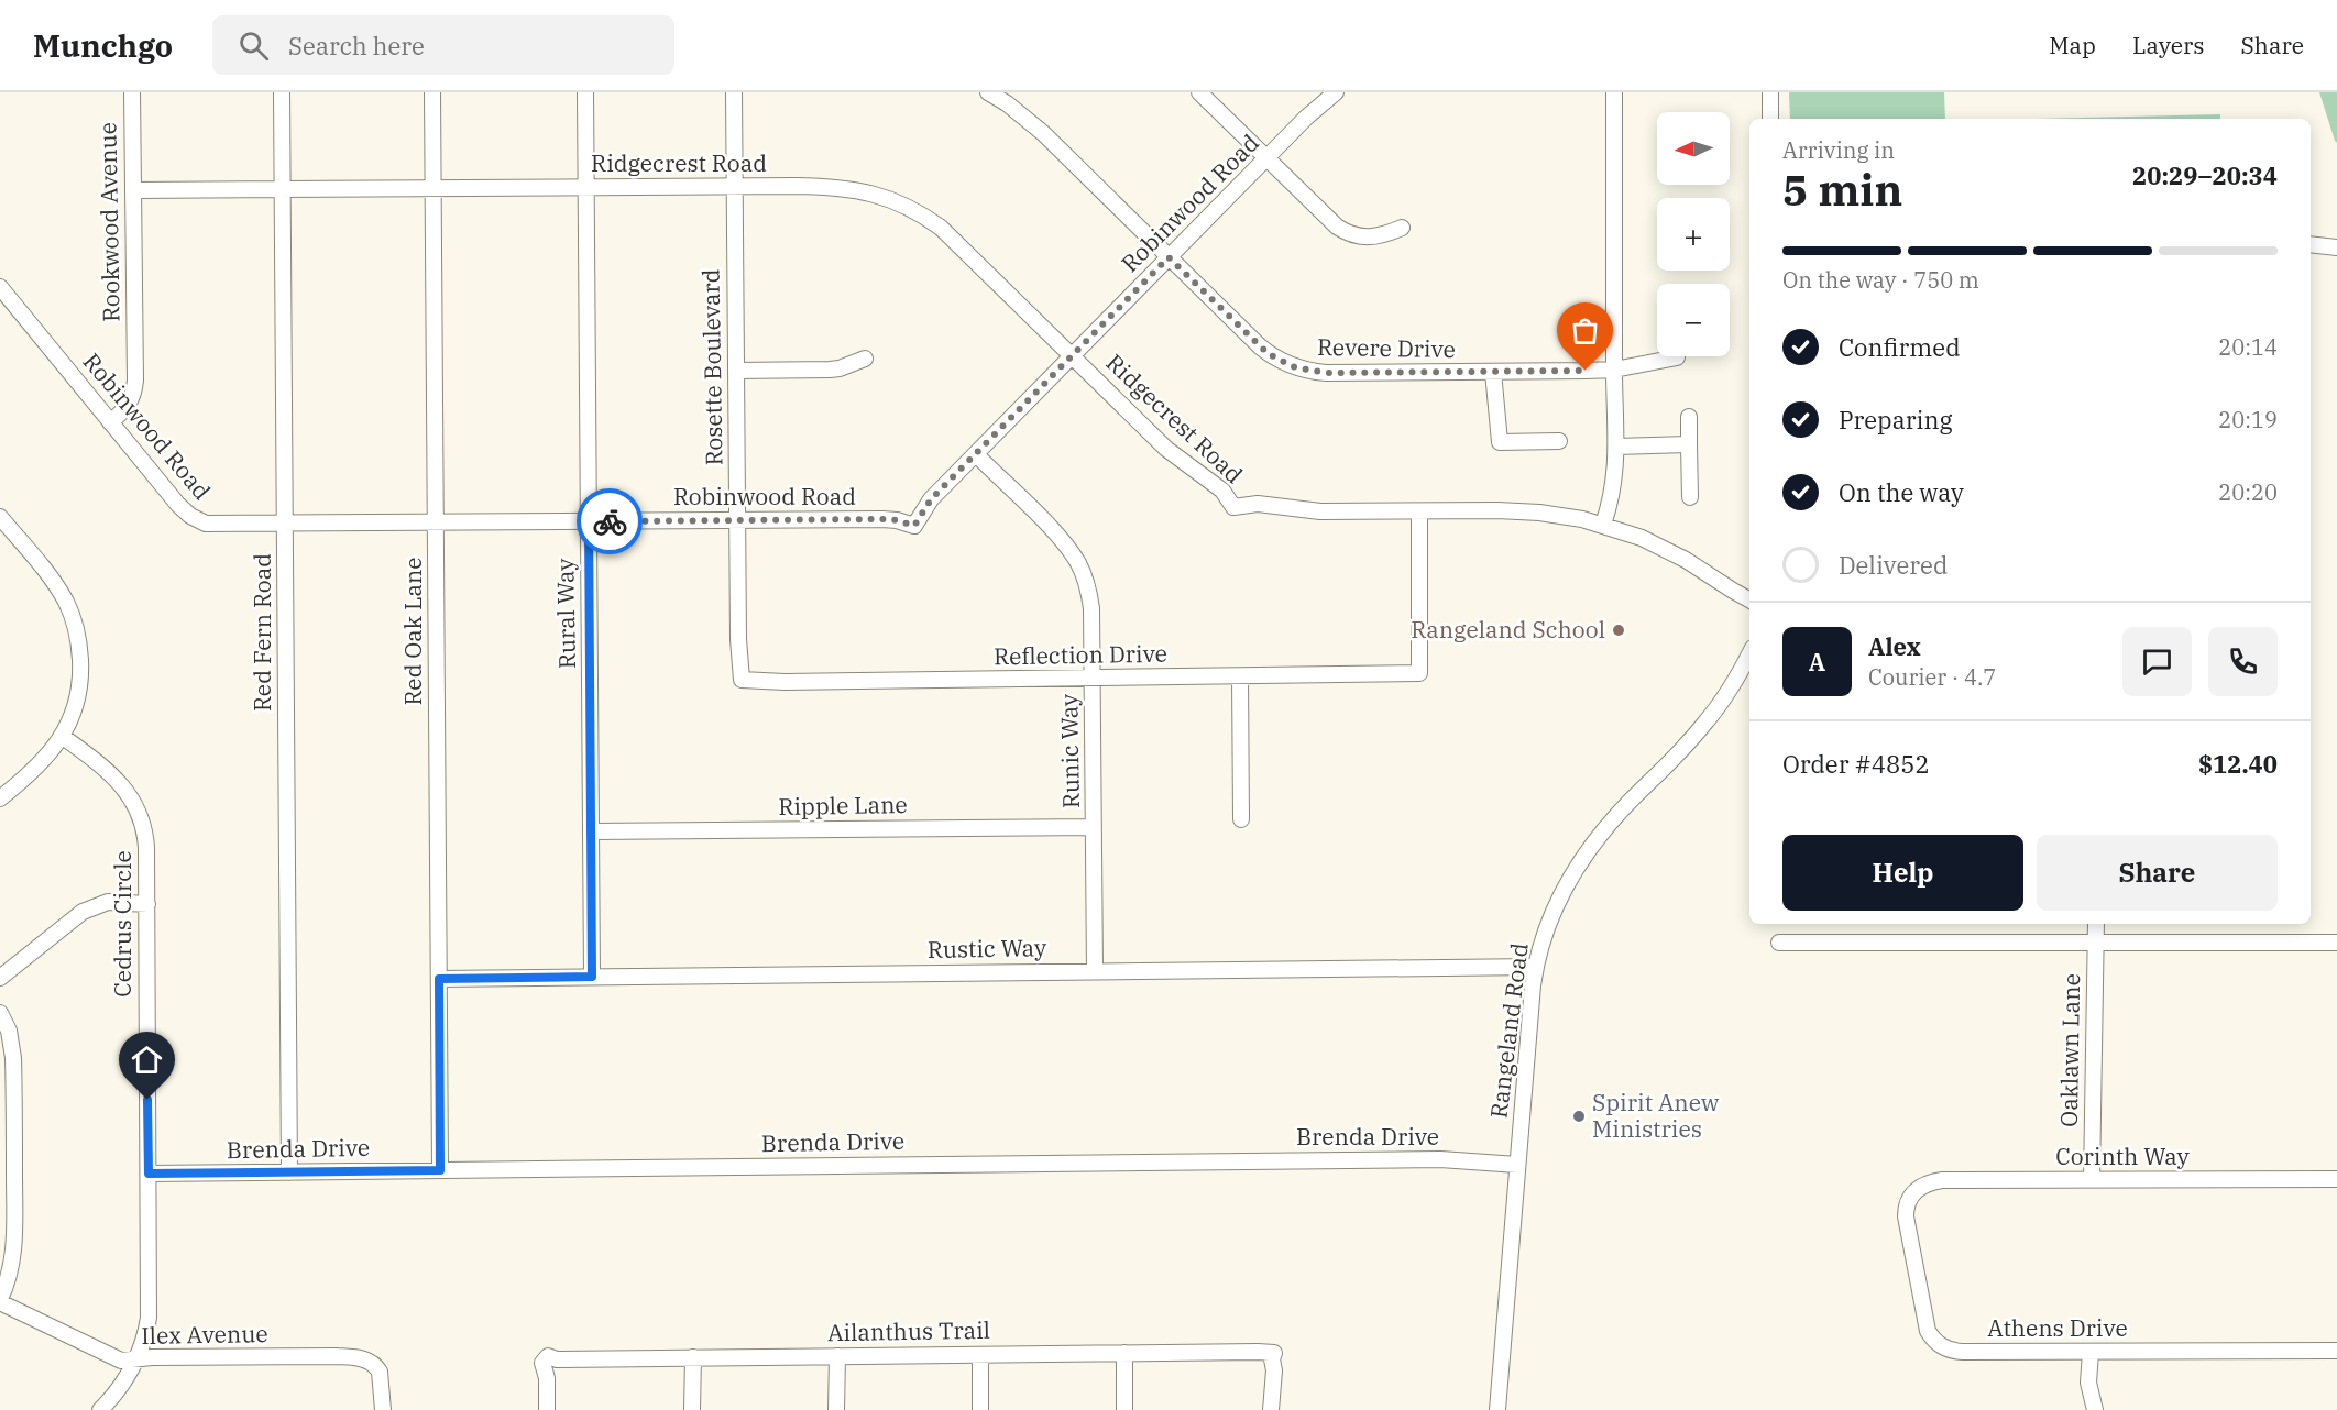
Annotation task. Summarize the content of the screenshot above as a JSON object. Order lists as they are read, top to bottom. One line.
{"streets":{"street":["Ridgecrest Road","Robinwood Road","Rookwood Avenue","Revere Drive","Rosette Boulevard","Rural Way","Red Oak Lane","Red Fern Road","Reflection Drive","Runic Way","Ripple Lane","Cedrus Circle","Rustic Way","Rangeland Road","Oaklawn Lane","Brenda Drive","Corinth Way","Athens Drive","Ailanthus Trail","Ilex Avenue"]},"crossings":[["Ridgecrest Road","Robinwood Road"],["Ridgecrest Road","Rookwood Avenue"],["Ridgecrest Road","Rosette Boulevard"],["Ridgecrest Road","Rural Way"],["Ridgecrest Road","Red Oak Lane"],["Ridgecrest Road","Red Fern Road"],["Ridgecrest Road","Reflection Drive"],["Robinwood Road","Rookwood Avenue"],["Robinwood Road","Revere Drive"],["Robinwood Road","Rosette Boulevard"],["Robinwood Road","Rural Way"],["Robinwood Road","Red Oak Lane"],["Robinwood Road","Red Fern Road"],["Robinwood Road","Runic Way"],["Rosette Boulevard","Reflection Drive"],["Rural Way","Ripple Lane"],["Rural Way","Rustic Way"],["Red Oak Lane","Rustic Way"],["Red Oak Lane","Brenda Drive"],["Red Fern Road","Brenda Drive"],["Reflection Drive","Runic Way"],["Runic Way","Ripple Lane"],["Runic Way","Rustic Way"],["Cedrus Circle","Brenda Drive"],["Cedrus Circle","Ilex Avenue"],["Rustic Way","Rangeland Road"],["Rangeland Road","Brenda Drive"],["Oaklawn Lane","Corinth Way"],["Corinth Way","Athens Drive"]],"places":["Rangeland School","Spirit Anew Ministries"],"north":"left","page":{"header":"Munchgo","search":"Search here","nav":["Map","Layers","Share"],"map_buttons":["+","−"],"heading":["5 min","Arriving in","20:29–20:34"],"panel":["Alex","Courier · 4.7","Order #4852","$12.40"],"bar":"On the way · 750 m","list":[["Confirmed","20:14"],["Preparing","20:19"],["On the way","20:20"],"Delivered"],"round":"A","buttons":["Help","Share"]}}
